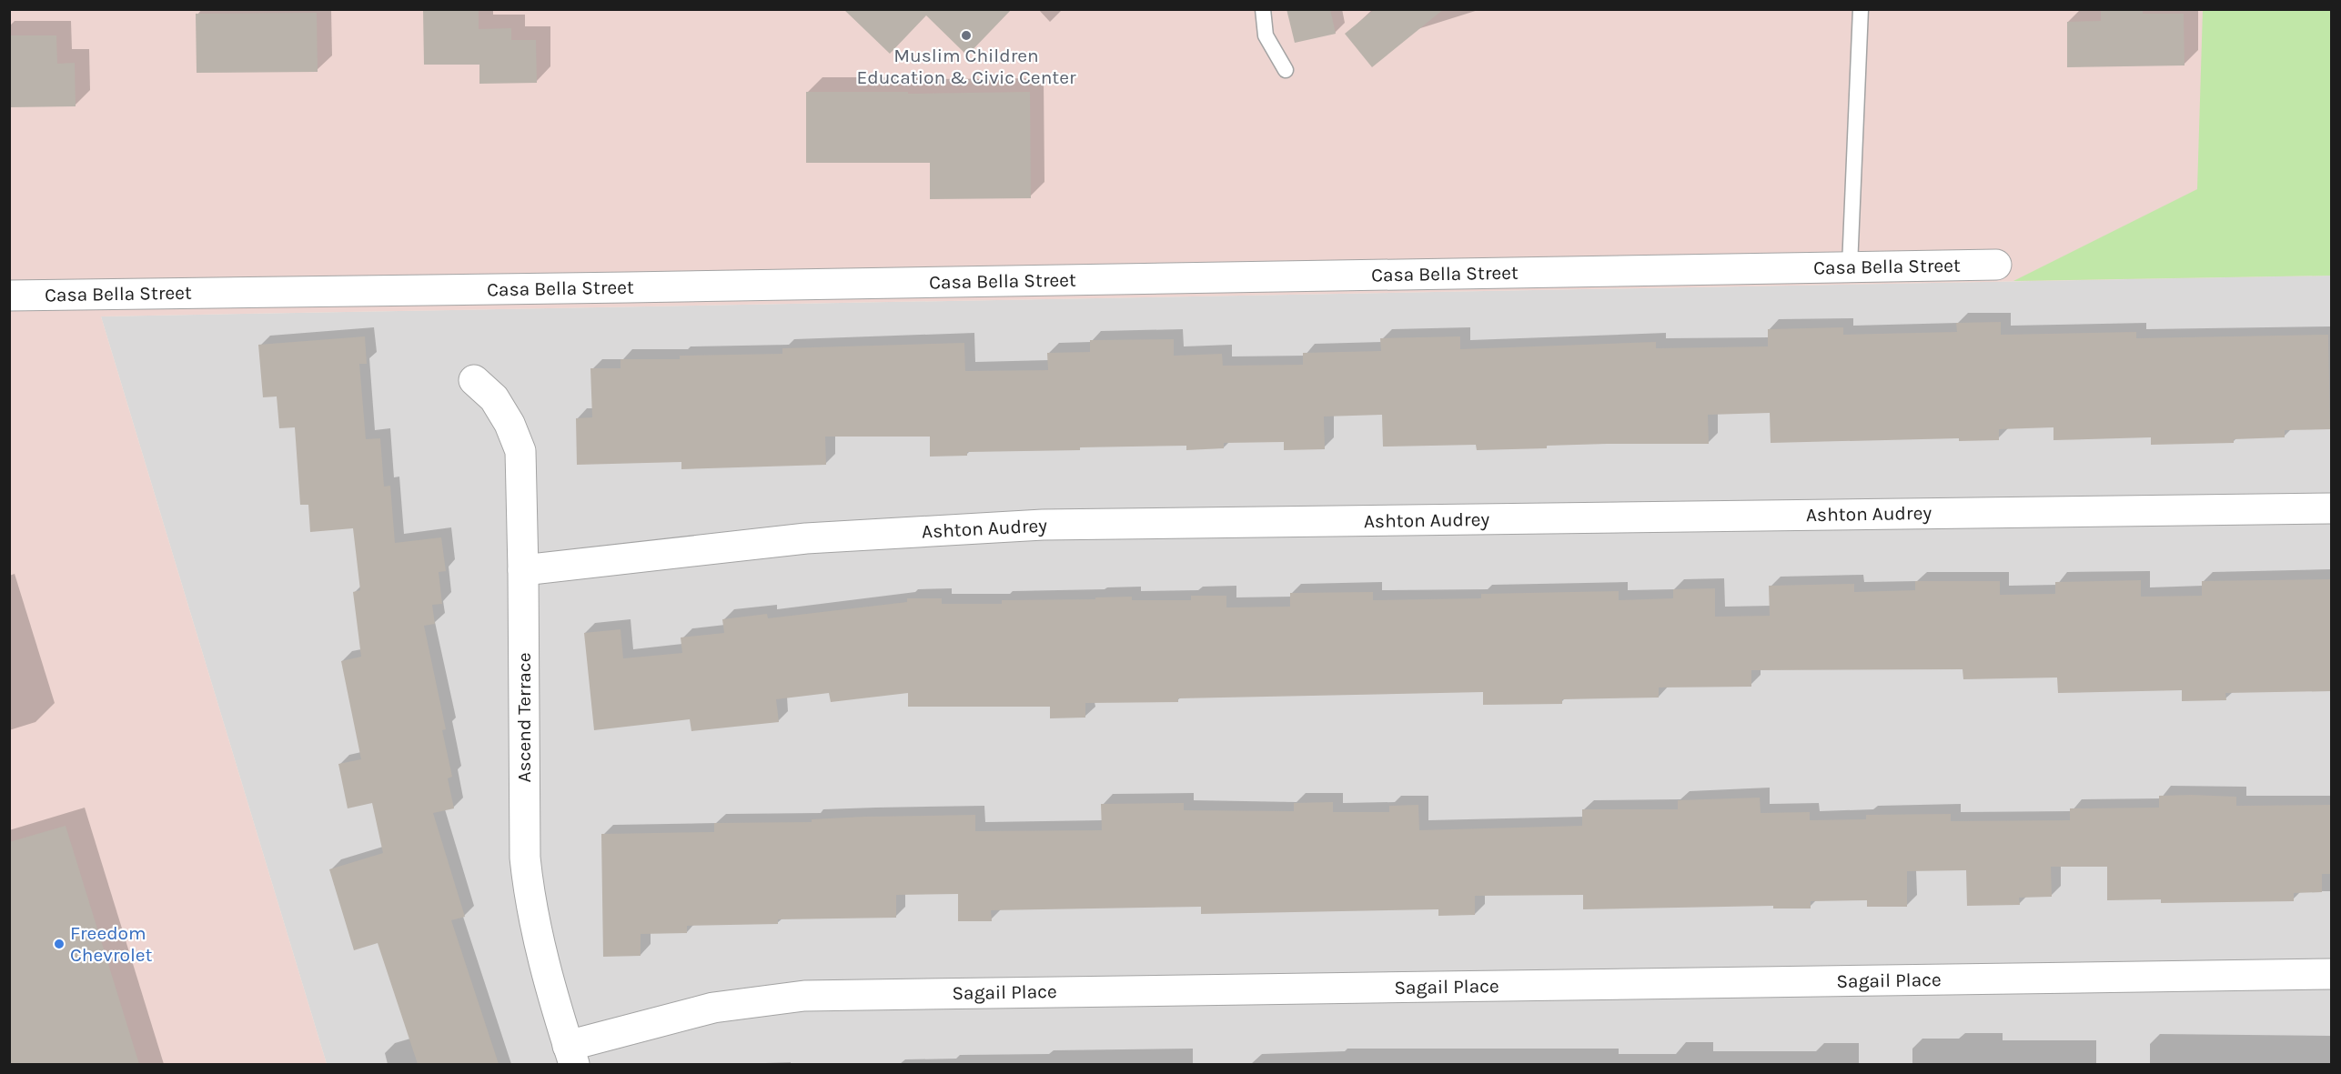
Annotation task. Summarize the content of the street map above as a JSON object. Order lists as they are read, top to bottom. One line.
{"streets":{"street":["Casa Bella Street","Ashton Audrey","Ascend Terrace","Sagail Place"]},"crossings":[["Ashton Audrey","Ascend Terrace"],["Ascend Terrace","Sagail Place"]],"places":["Muslim Children Education & Civic Center","Freedom Chevrolet"]}
